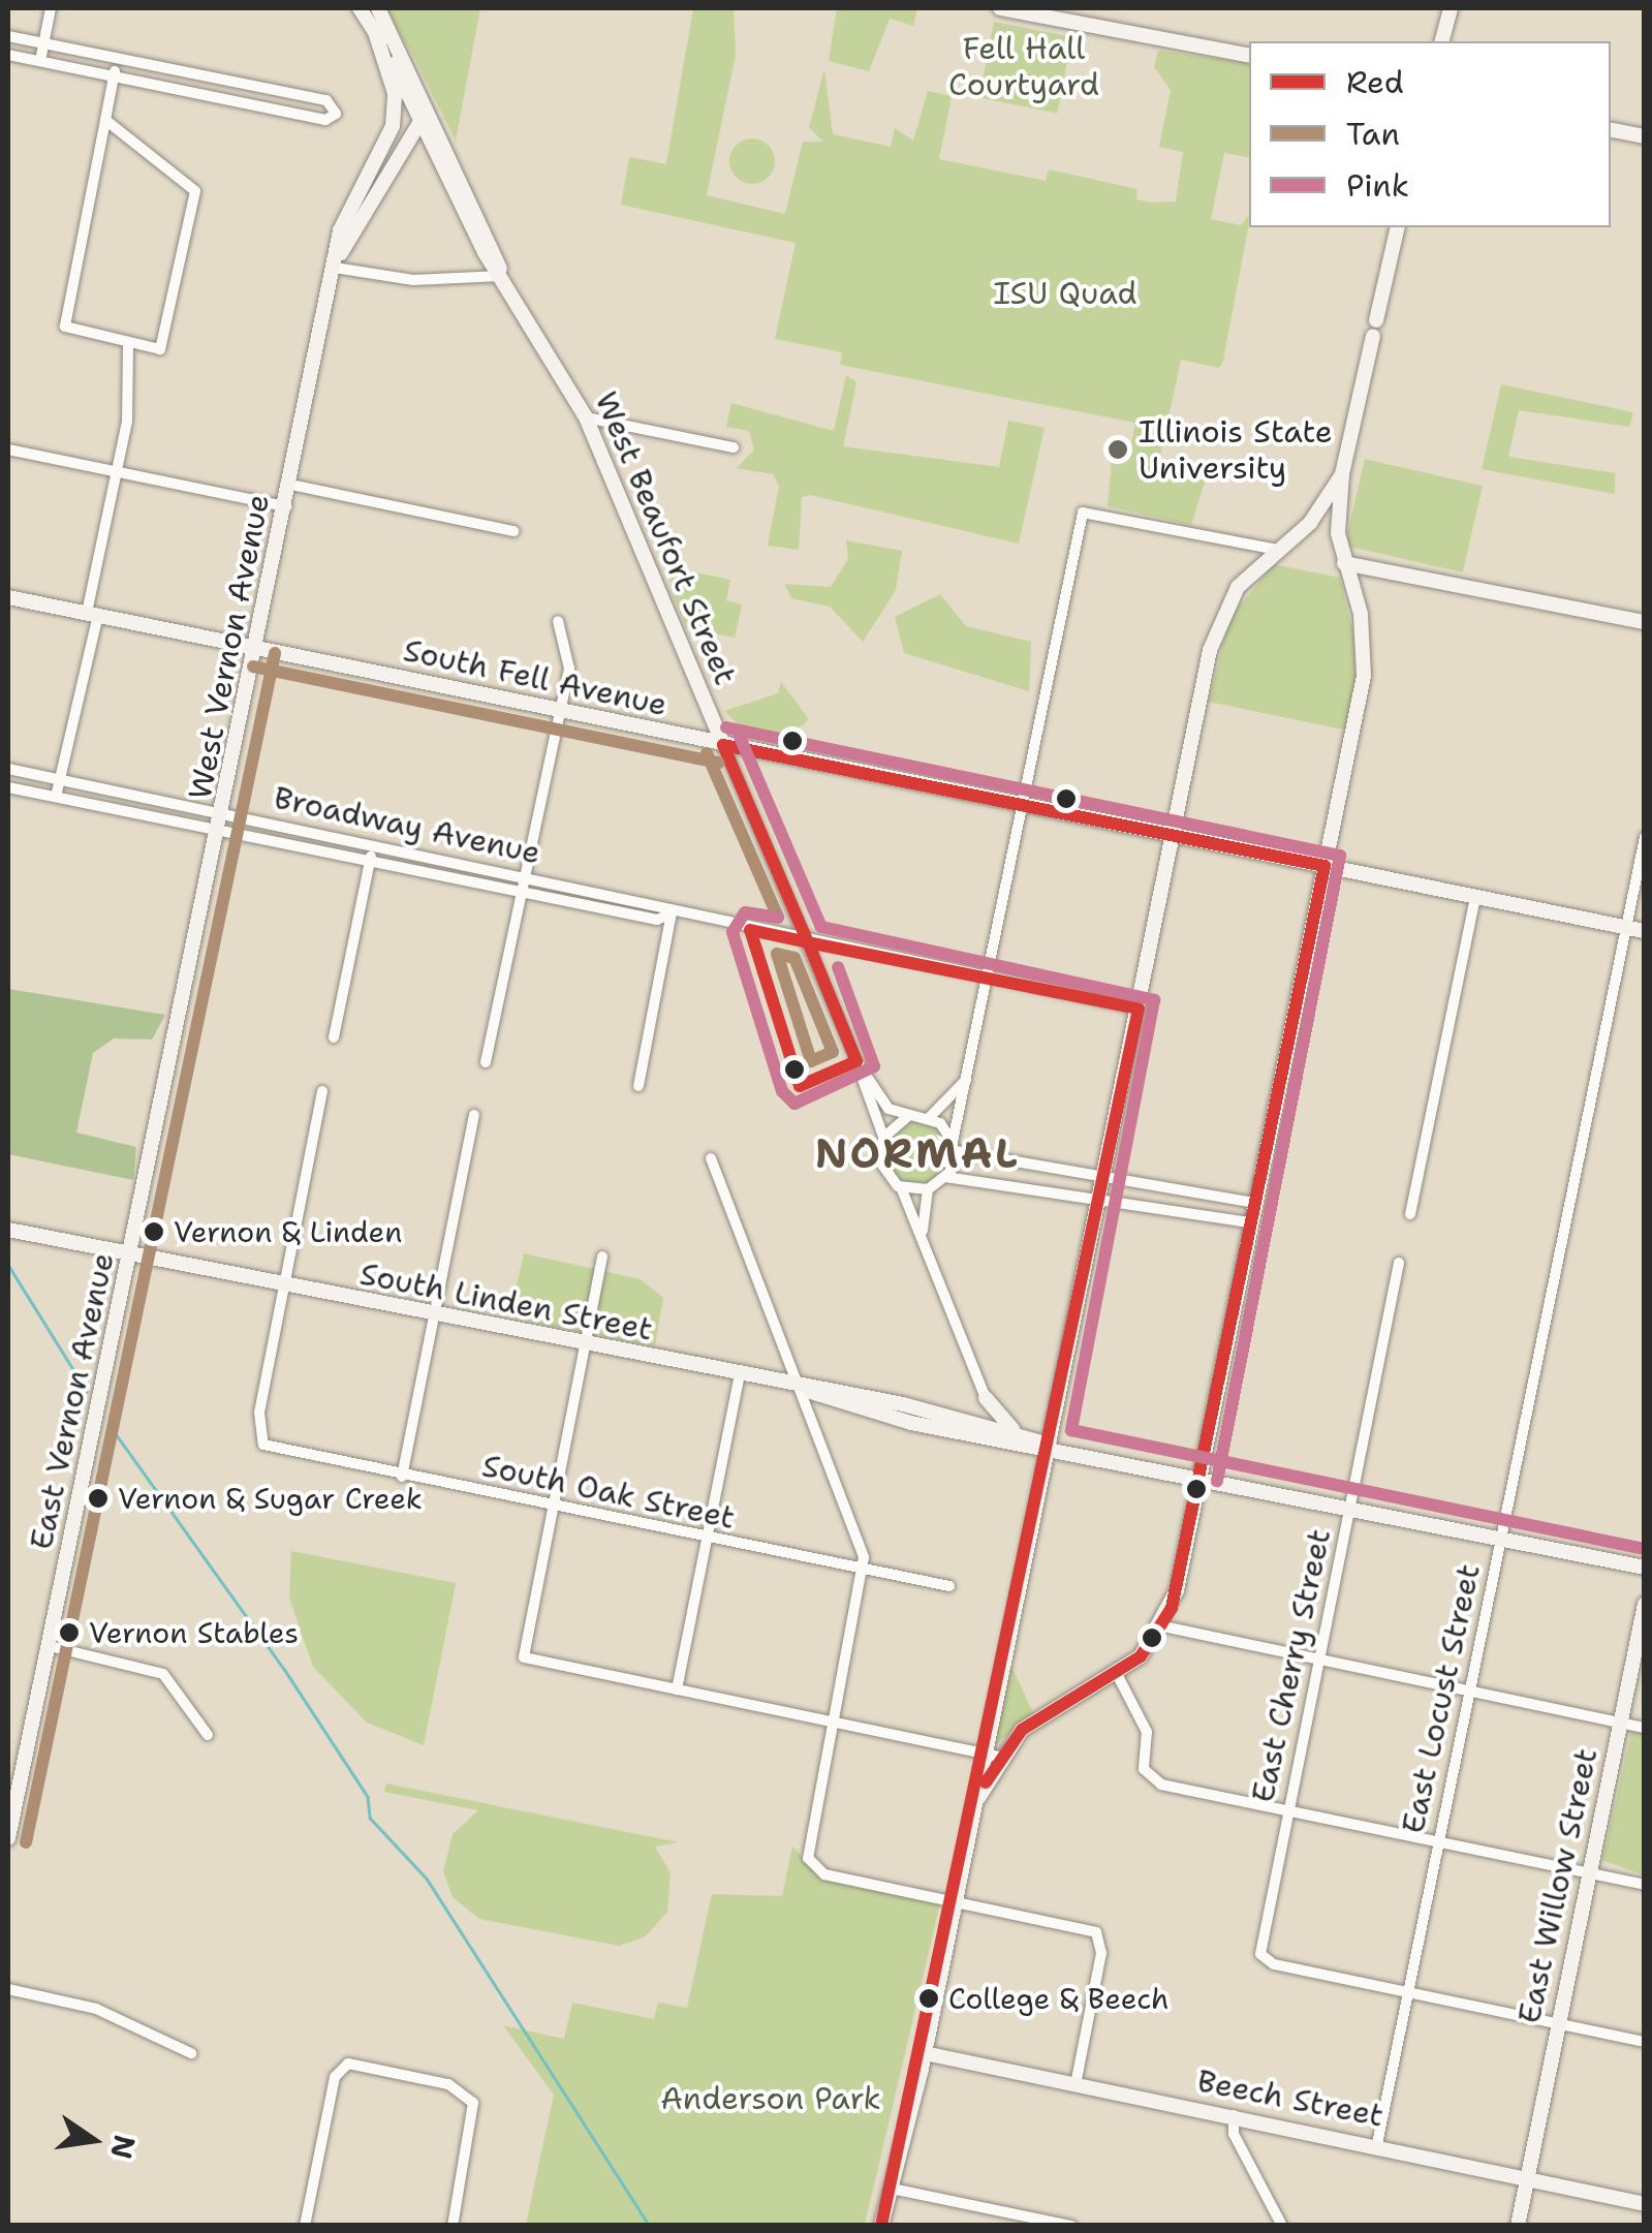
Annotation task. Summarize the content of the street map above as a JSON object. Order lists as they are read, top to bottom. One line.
{"streets":{"main road":["West Beaufort Street","West Vernon Avenue","South Fell Avenue","South Linden Street","East Vernon Avenue","East Willow Street","Beech Street"],"street":["Broadway Avenue","South Oak Street","East Cherry Street","East Locust Street"]},"crossings":[["West Beaufort Street","West Vernon Avenue"],["West Beaufort Street","South Fell Avenue"],["West Beaufort Street","Broadway Avenue"],["West Vernon Avenue","South Fell Avenue"],["West Vernon Avenue","Broadway Avenue"],["West Vernon Avenue","East Vernon Avenue"],["South Fell Avenue","East Locust Street"],["South Linden Street","East Vernon Avenue"],["South Linden Street","South Oak Street"],["East Cherry Street","East Locust Street"],["East Locust Street","Beech Street"],["East Willow Street","Beech Street"]],"districts":["NORMAL"],"parks":["Fell Hall Courtyard","ISU Quad","Anderson Park"],"places":["Illinois State University","Vernon & Linden","Vernon & Sugar Creek","Vernon Stables","College & Beech"],"lines":["transit line Tan","transit line Pink","transit line Red"],"legend":["Red","Tan","Pink"],"north":"right"}
